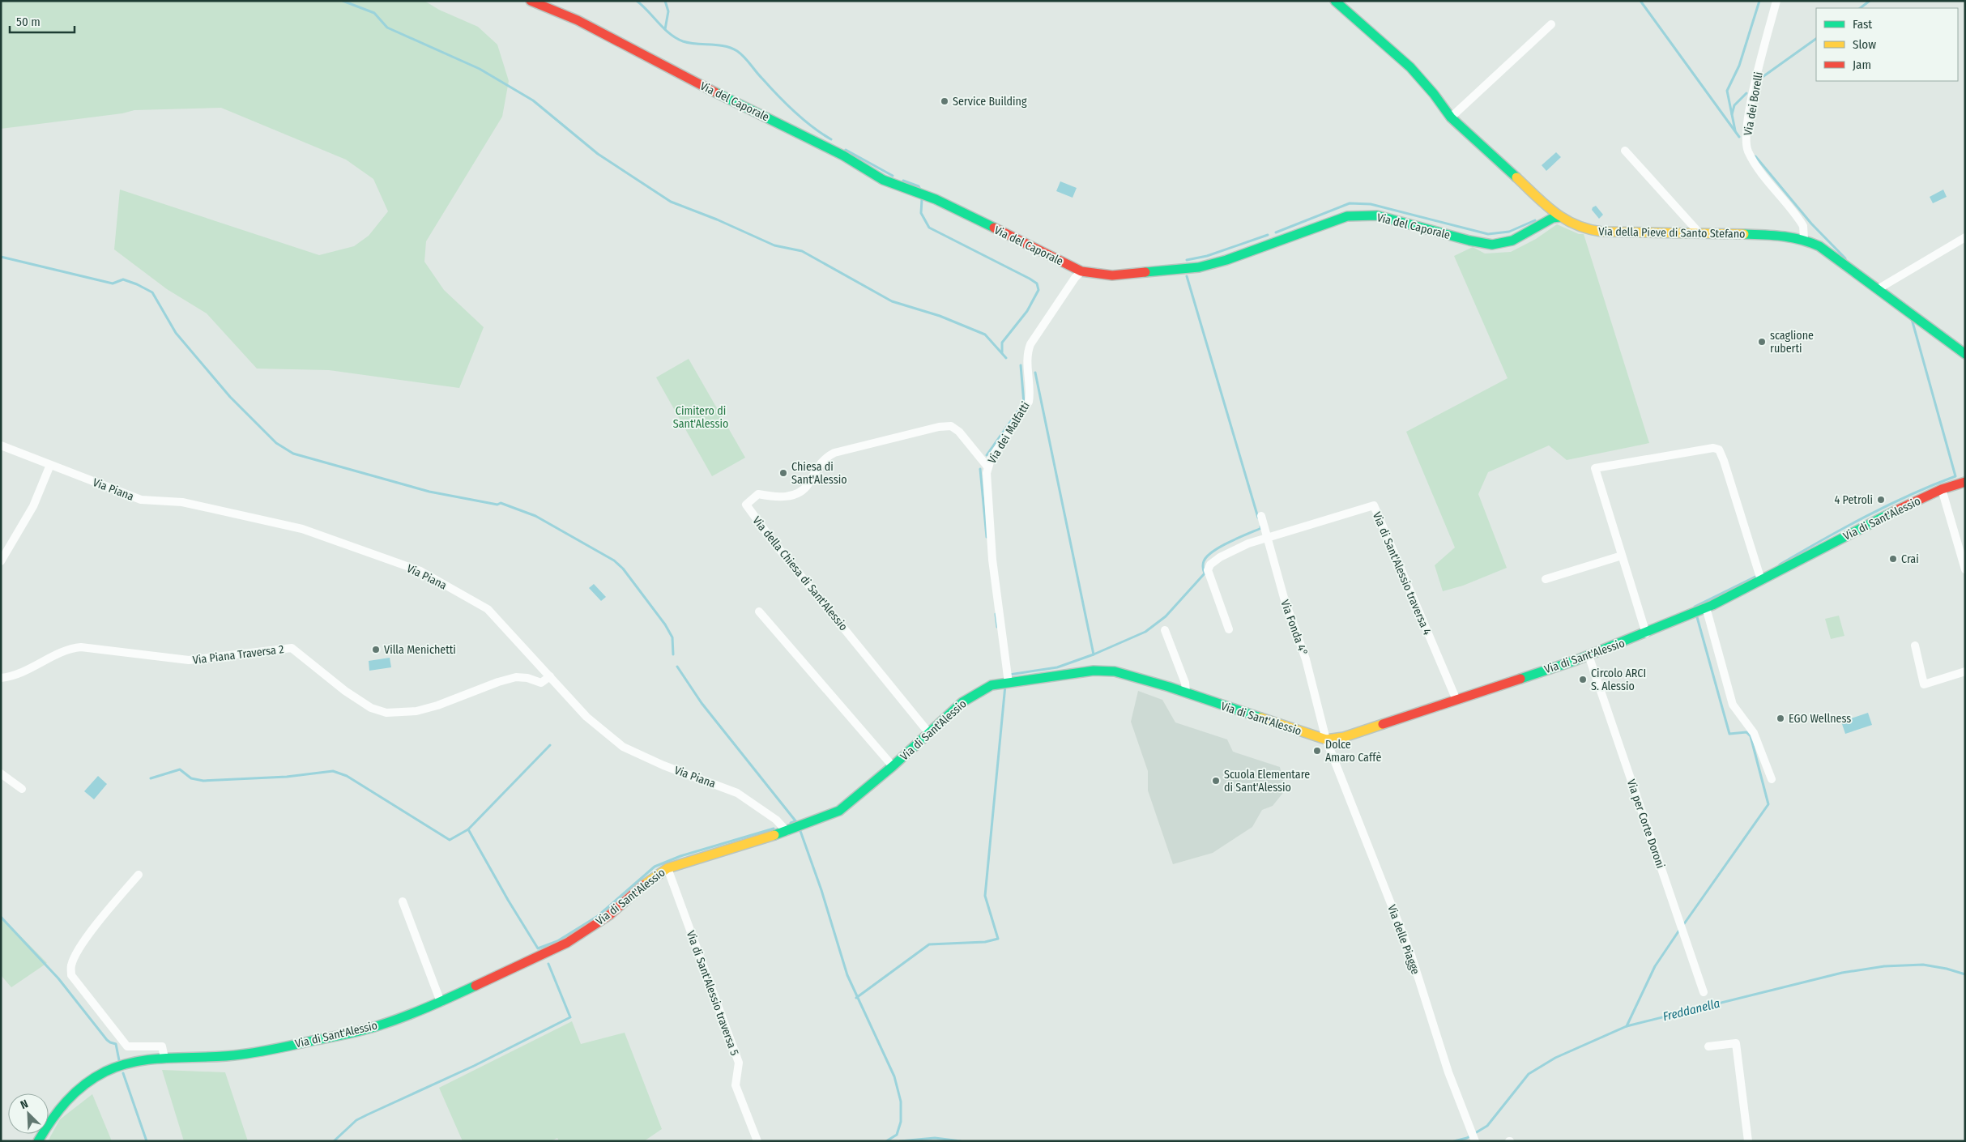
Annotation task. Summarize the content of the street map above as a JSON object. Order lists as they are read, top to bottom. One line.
{"streets":{"street":["Via del Caporale","Via dei Borelli","Via della Pieve di Santo Stefano","Via dei Malfatti","Via Piana","Via di Sant'Alessio","Via della Chiesa di Sant'Alessio","Via di Sant'Alessio traversa 4","Via Fonda 4°","Via Piana Traversa 2","Via per Corte Doroni","Via delle Piagge","Via di Sant'Alessio traversa 5"]},"crossings":[["Via del Caporale","Via della Pieve di Santo Stefano"],["Via del Caporale","Via dei Malfatti"],["Via dei Borelli","Via della Pieve di Santo Stefano"],["Via dei Malfatti","Via di Sant'Alessio"],["Via dei Malfatti","Via della Chiesa di Sant'Alessio"],["Via Piana","Via di Sant'Alessio"],["Via Piana","Via Piana Traversa 2"],["Via di Sant'Alessio","Via della Chiesa di Sant'Alessio"],["Via di Sant'Alessio","Via di Sant'Alessio traversa 4"],["Via di Sant'Alessio","Via Fonda 4°"],["Via di Sant'Alessio","Via per Corte Doroni"],["Via di Sant'Alessio","Via delle Piagge"],["Via di Sant'Alessio","Via di Sant'Alessio traversa 5"],["Via di Sant'Alessio traversa 4","Via Fonda 4°"],["Via Fonda 4°","Via delle Piagge"]],"water":["Freddanella"],"parks":["Cimitero di Sant'Alessio"],"places":["Service Building","scaglione ruberti","Chiesa di Sant'Alessio","4 Petroli","Crai","Villa Menichetti","Circolo ARCI S. Alessio","EGO Wellness","Dolce Amaro Caffè","Scuola Elementare di Sant'Alessio"],"legend":["Fast","Slow","Jam"],"scale_bar":"50 m","north":"top left"}
